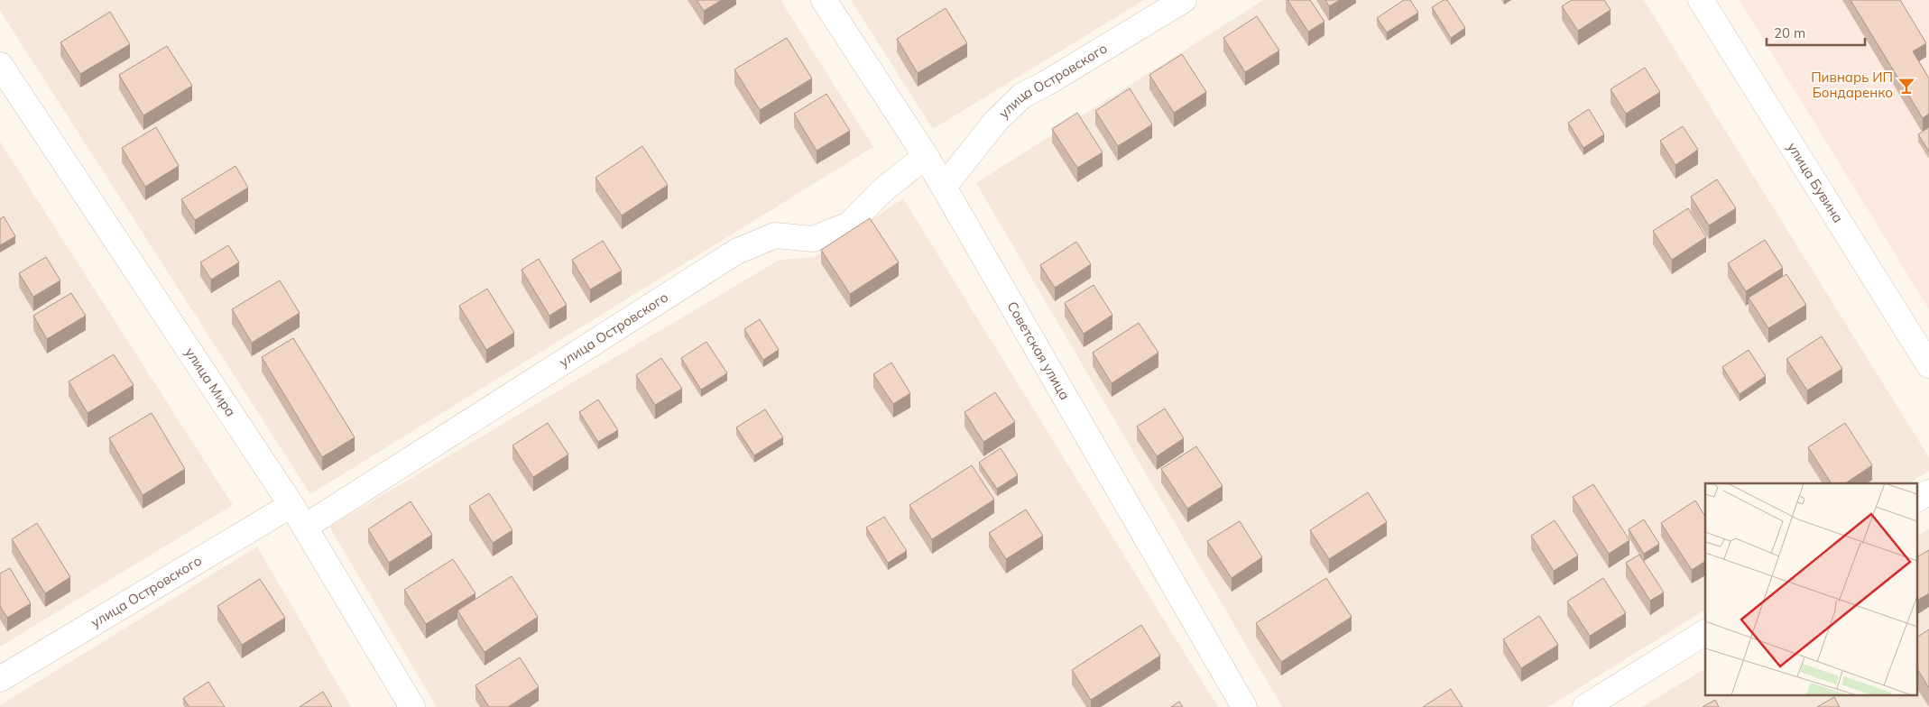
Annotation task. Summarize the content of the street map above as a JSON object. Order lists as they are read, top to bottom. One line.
{"streets":{"street":["улица Островского","улица Бувина","Советская улица","улица Мира"]},"crossings":[["улица Островского","Советская улица"],["улица Островского","улица Мира"]],"places":{"bar":["Пивнарь ИП Бондаренко"]},"scale_bar":"20 m"}
